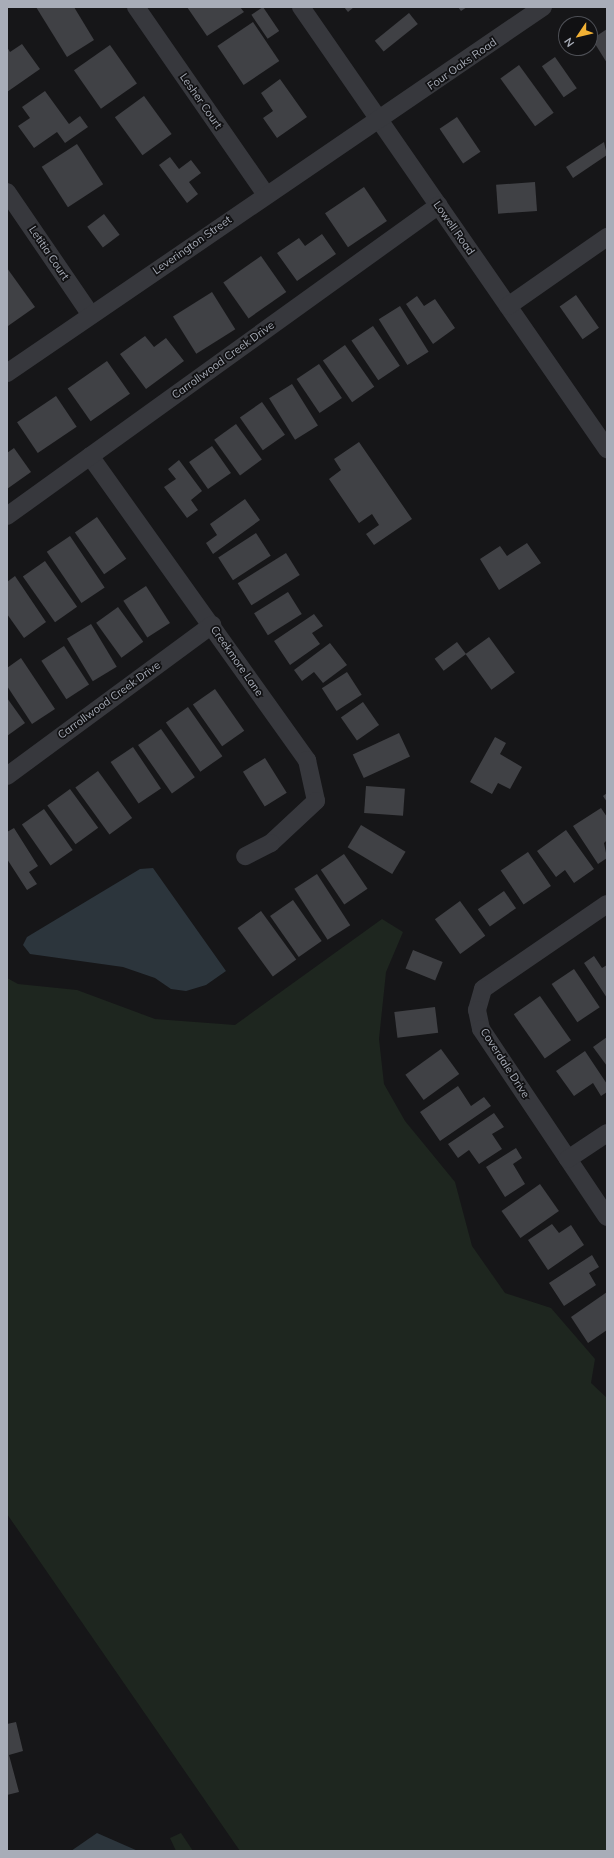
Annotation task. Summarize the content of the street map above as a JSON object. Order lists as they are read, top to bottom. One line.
{"streets":{"street":["Four Oaks Road","Lesher Court","Lowell Road","Leverington Street","Letitia Court","Carrollwood Creek Drive","Creekmore Lane","Coverdale Drive"]},"crossings":[["Four Oaks Road","Lowell Road"],["Four Oaks Road","Leverington Street"],["Lesher Court","Leverington Street"],["Lowell Road","Leverington Street"],["Lowell Road","Carrollwood Creek Drive"],["Leverington Street","Letitia Court"],["Carrollwood Creek Drive","Creekmore Lane"]],"north":"bottom left"}
